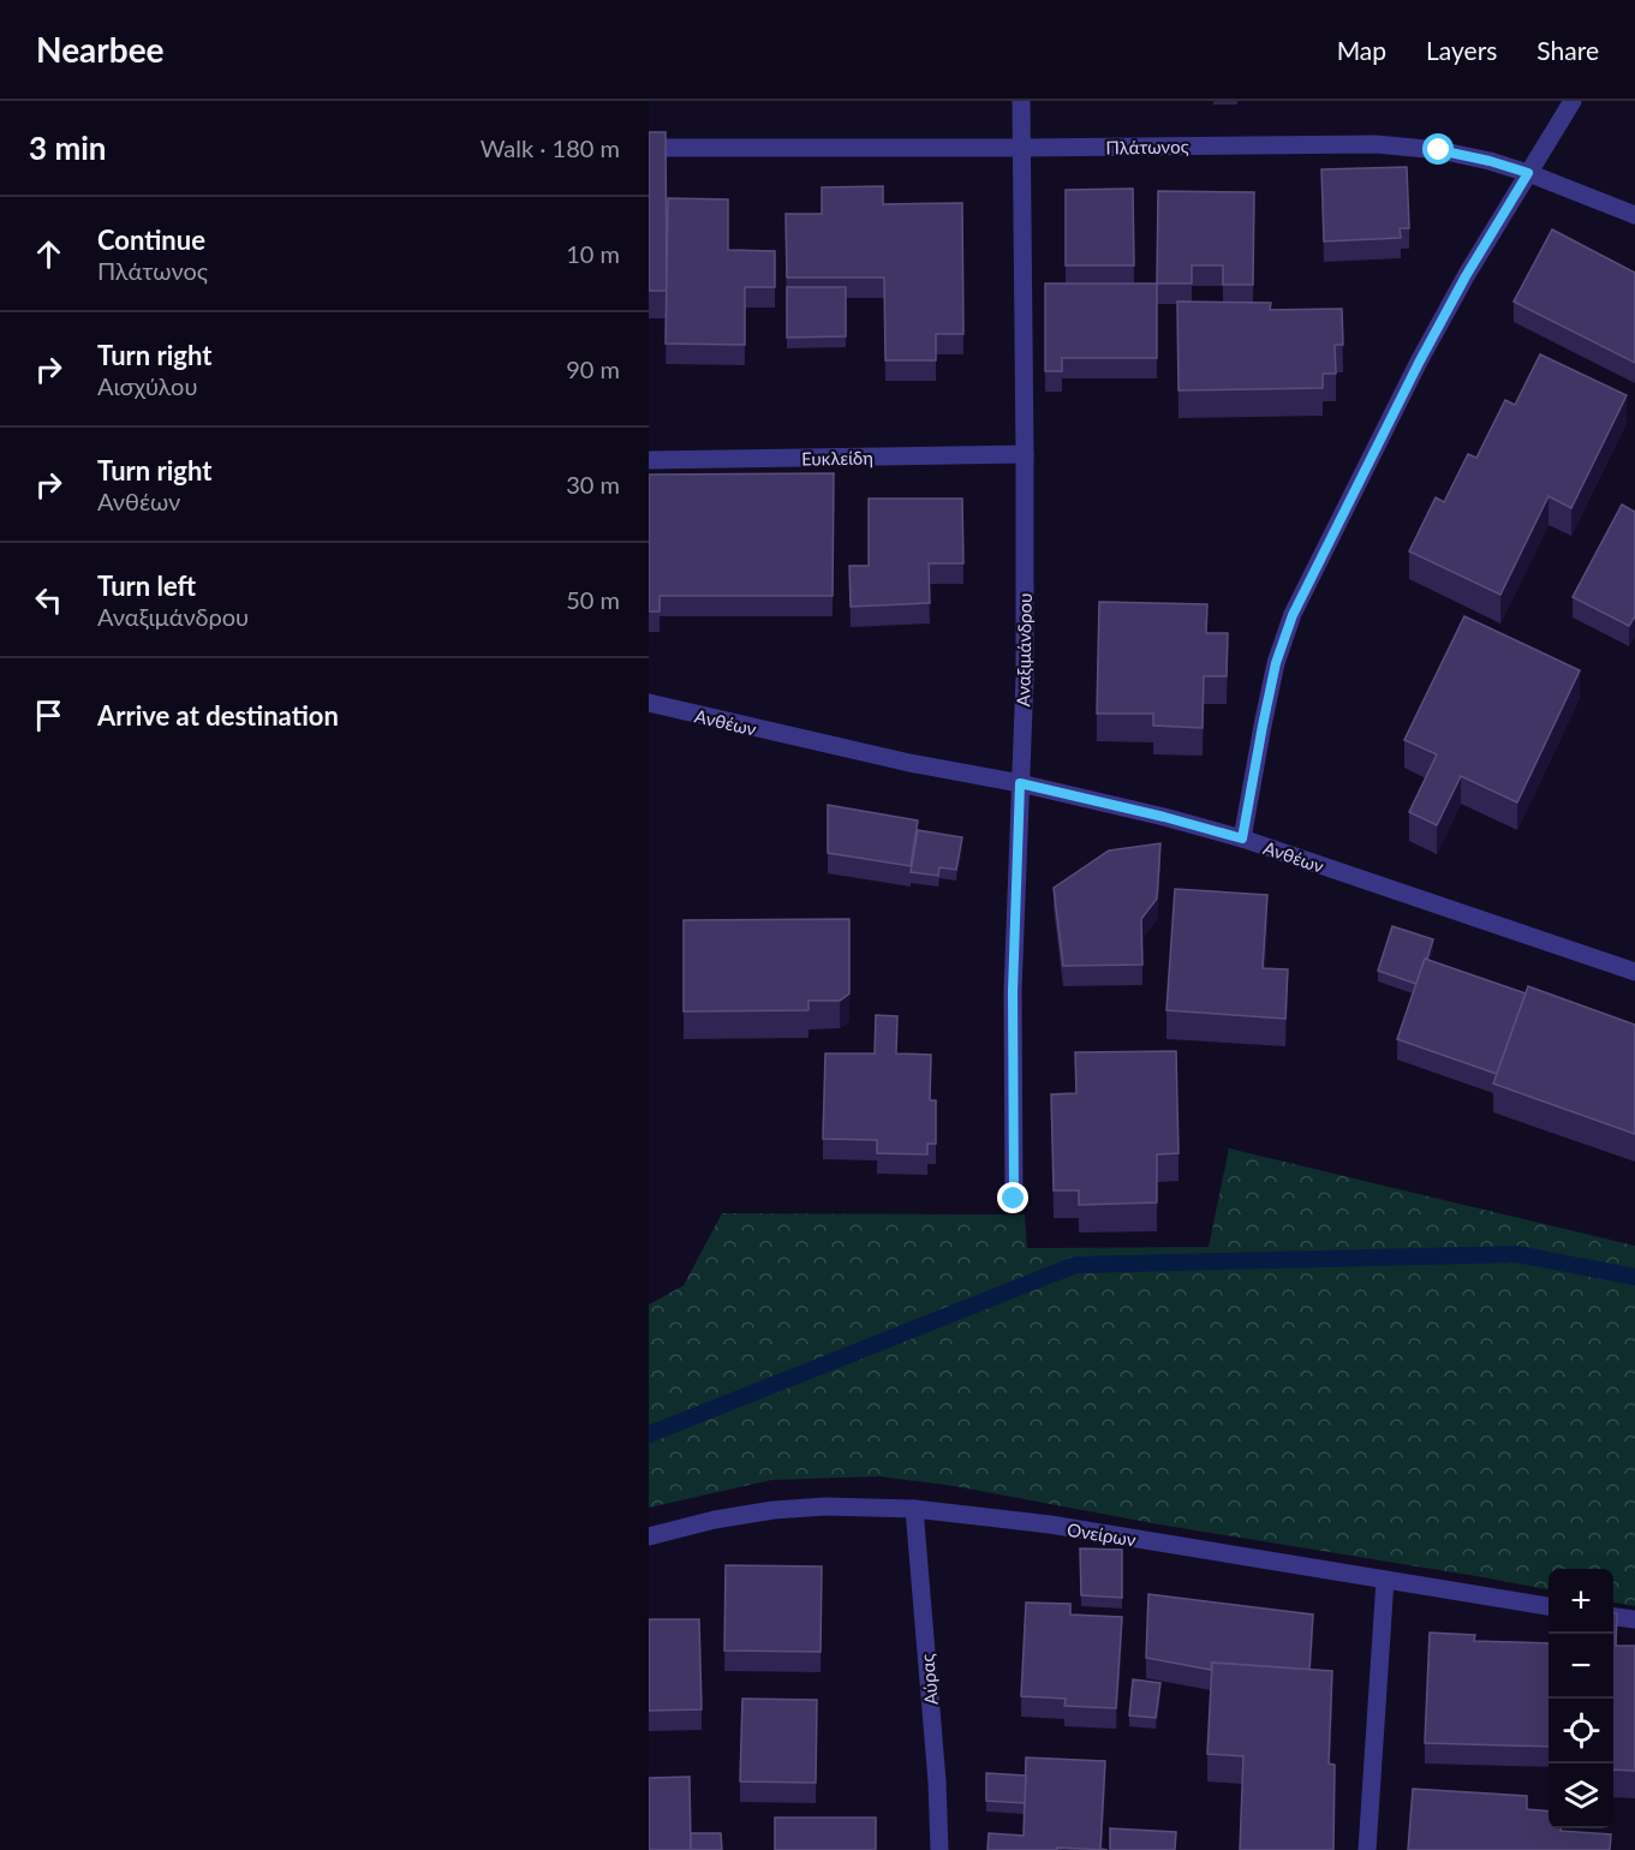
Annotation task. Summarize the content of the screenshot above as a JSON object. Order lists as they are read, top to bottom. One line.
{"streets":{"street":["Πλάτωνος","Ευκλείδη","Αναξιμάνδρου","Ανθέων","Ονείρων","Αύρας"]},"crossings":[["Πλάτωνος","Αναξιμάνδρου"],["Ευκλείδη","Αναξιμάνδρου"],["Αναξιμάνδρου","Ανθέων"],["Ονείρων","Αύρας"]],"page":{"header":"Nearbee","nav":["Map","Layers","Share"],"heading":["3 min","Walk · 180 m"],"list":[["Continue","Πλάτωνος","10 m"],["Turn right","Αισχύλου","90 m"],["Turn right","Ανθέων","30 m"],["Turn left","Αναξιμάνδρου","50 m"],"Arrive at destination"],"map_buttons":["+","−"]}}
